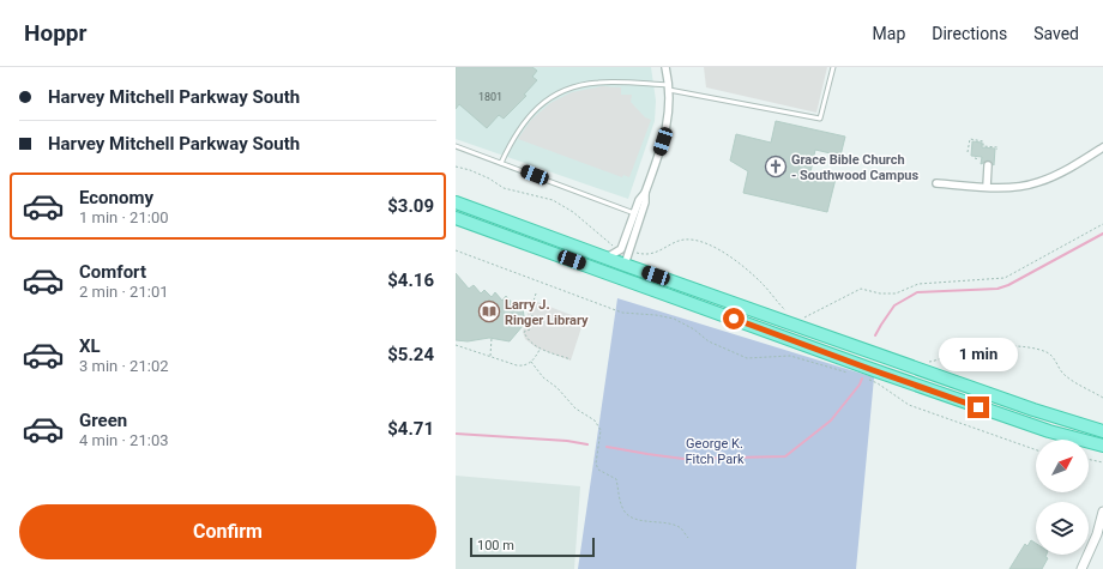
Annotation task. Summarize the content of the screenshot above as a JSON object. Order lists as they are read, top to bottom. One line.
{"parks":["George K. Fitch Park"],"places":{"church":["Grace Bible Church - Southwood Campus"],"library":["Larry J. Ringer Library"]},"house_numbers":["1801"],"scale_bar":"100 m","north":"top right","page":{"header":"Hoppr","nav":["Map","Directions","Saved"],"banner":["Harvey Mitchell Parkway South","Harvey Mitchell Parkway South"],"list":[{"name":"Economy","note":"1 min · 21:00","value":"$3.09"},{"name":"Comfort","note":"2 min · 21:01","value":"$4.16"},{"name":"XL","note":"3 min · 21:02","value":"$5.24"},{"name":"Green","note":"4 min · 21:03","value":"$4.71"}],"bubble":"1 min","buttons":"Confirm","scale":"100 m"}}
